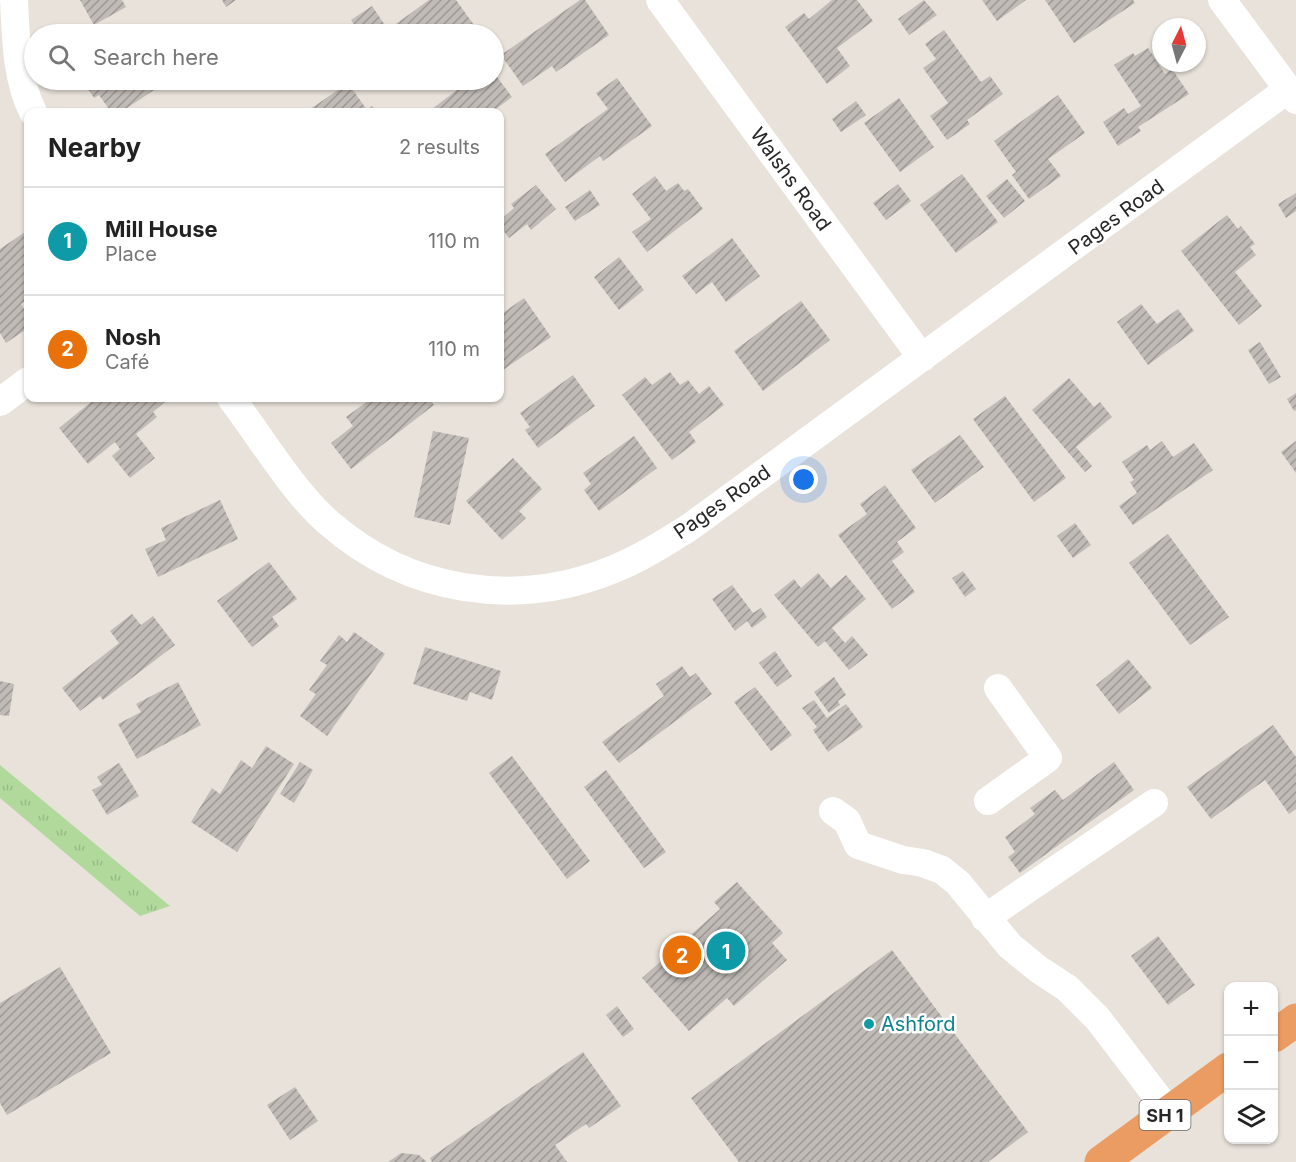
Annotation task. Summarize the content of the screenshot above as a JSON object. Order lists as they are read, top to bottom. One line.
{"streets":{"highway":["SH 1"],"street":["Walshs Road","Pages Road"]},"crossings":[["Walshs Road","Pages Road"]],"places":["Ashford"],"north":"top","page":{"search":"Search here","heading":["Nearby","2 results"],"list":[{"mark":"1","name":"Mill House","note":"Place","value":"110 m"},{"mark":"2","name":"Nosh","note":"Café","value":"110 m"}],"pins":["1","2"],"map_buttons":["+","−"]}}
